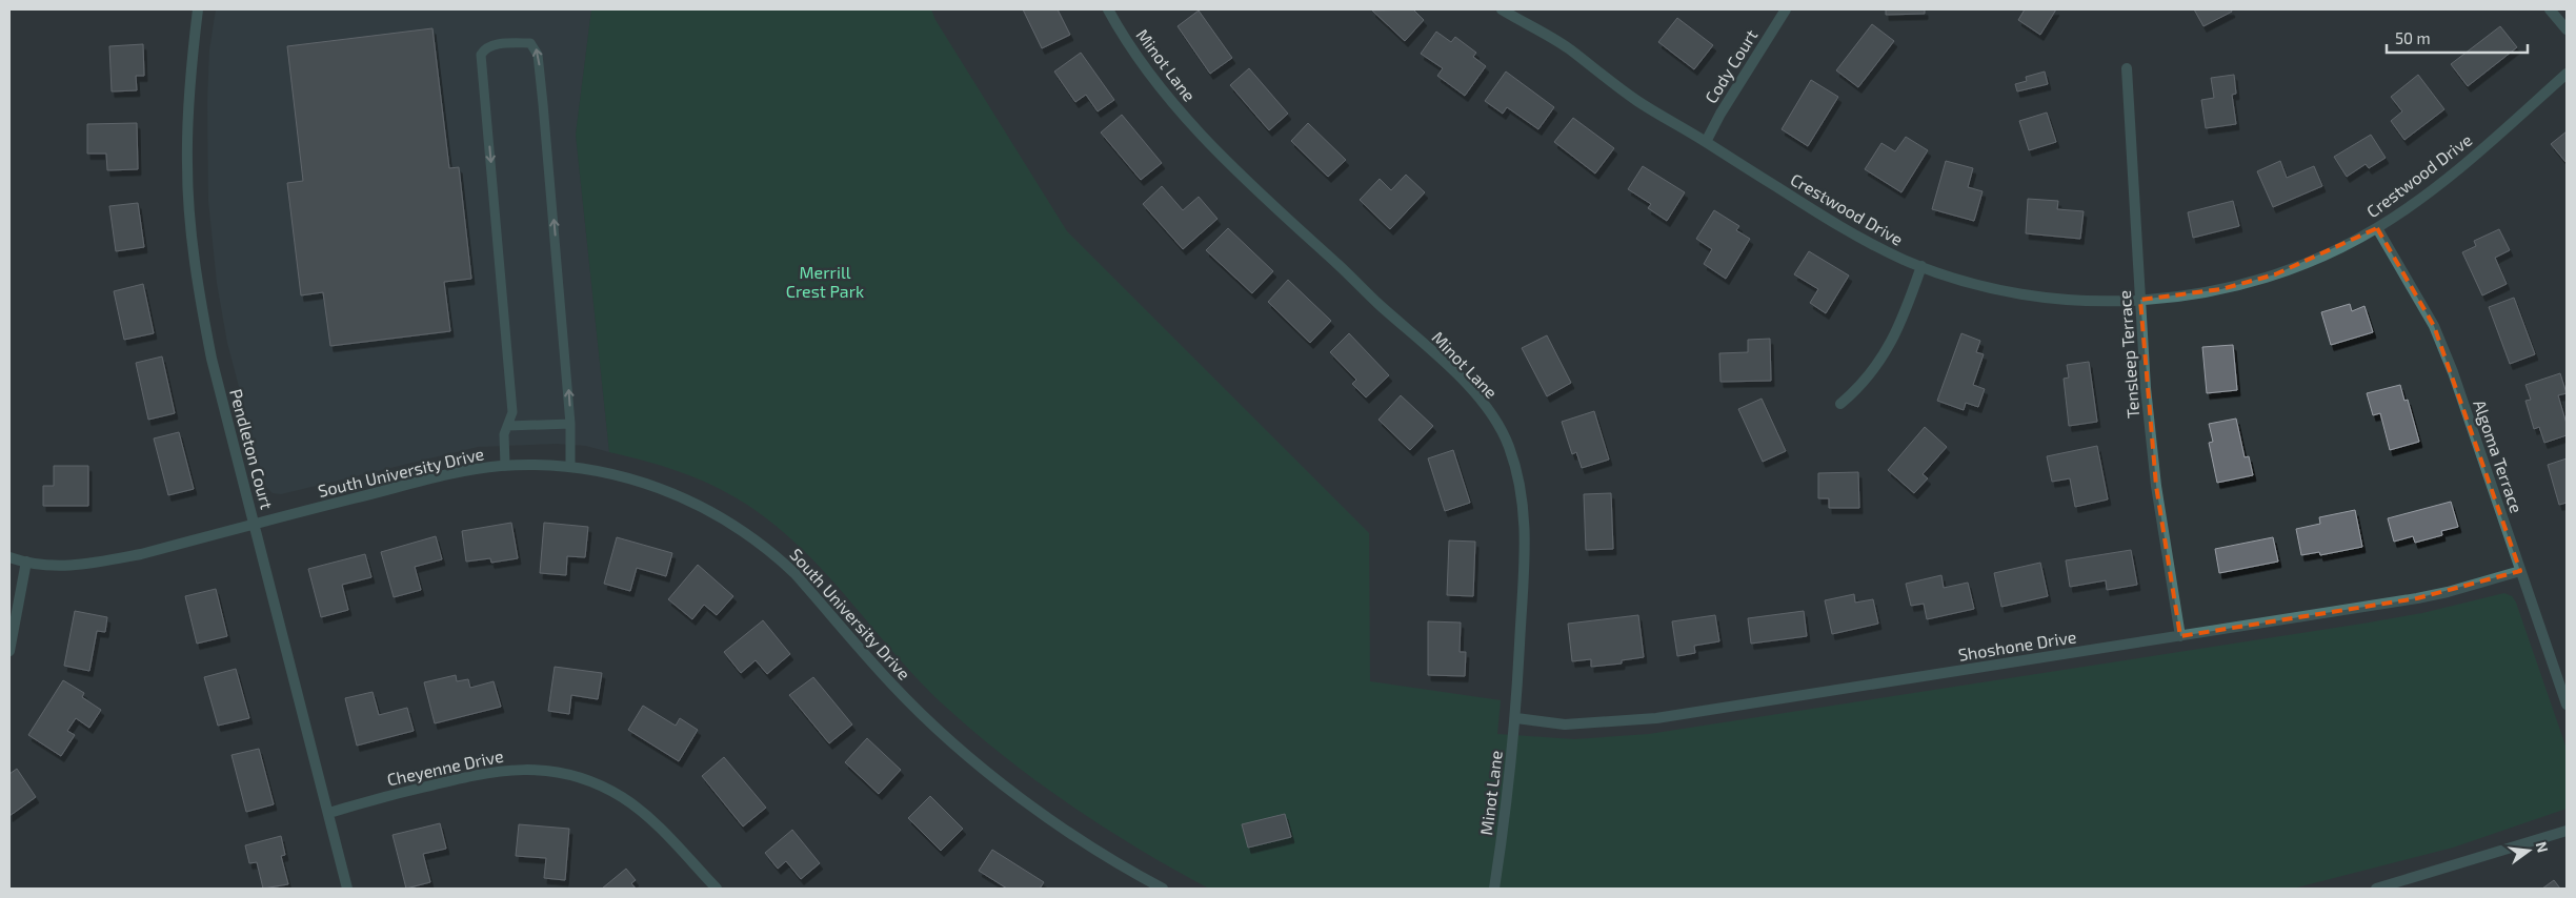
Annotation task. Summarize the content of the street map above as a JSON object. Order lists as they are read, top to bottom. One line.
{"streets":{"street":["Minot Lane","Cody Court","Crestwood Drive","Tensleep Terrace","Pendleton Court","Algoma Terrace","South University Drive","Shoshone Drive","Cheyenne Drive"]},"crossings":[["Minot Lane","Shoshone Drive"],["Cody Court","Crestwood Drive"],["Crestwood Drive","Tensleep Terrace"],["Crestwood Drive","Algoma Terrace"],["Tensleep Terrace","Shoshone Drive"],["Pendleton Court","South University Drive"],["Pendleton Court","Cheyenne Drive"],["Algoma Terrace","Shoshone Drive"]],"parks":["Merrill Crest Park"],"scale_bar":"50 m","north":"right"}
